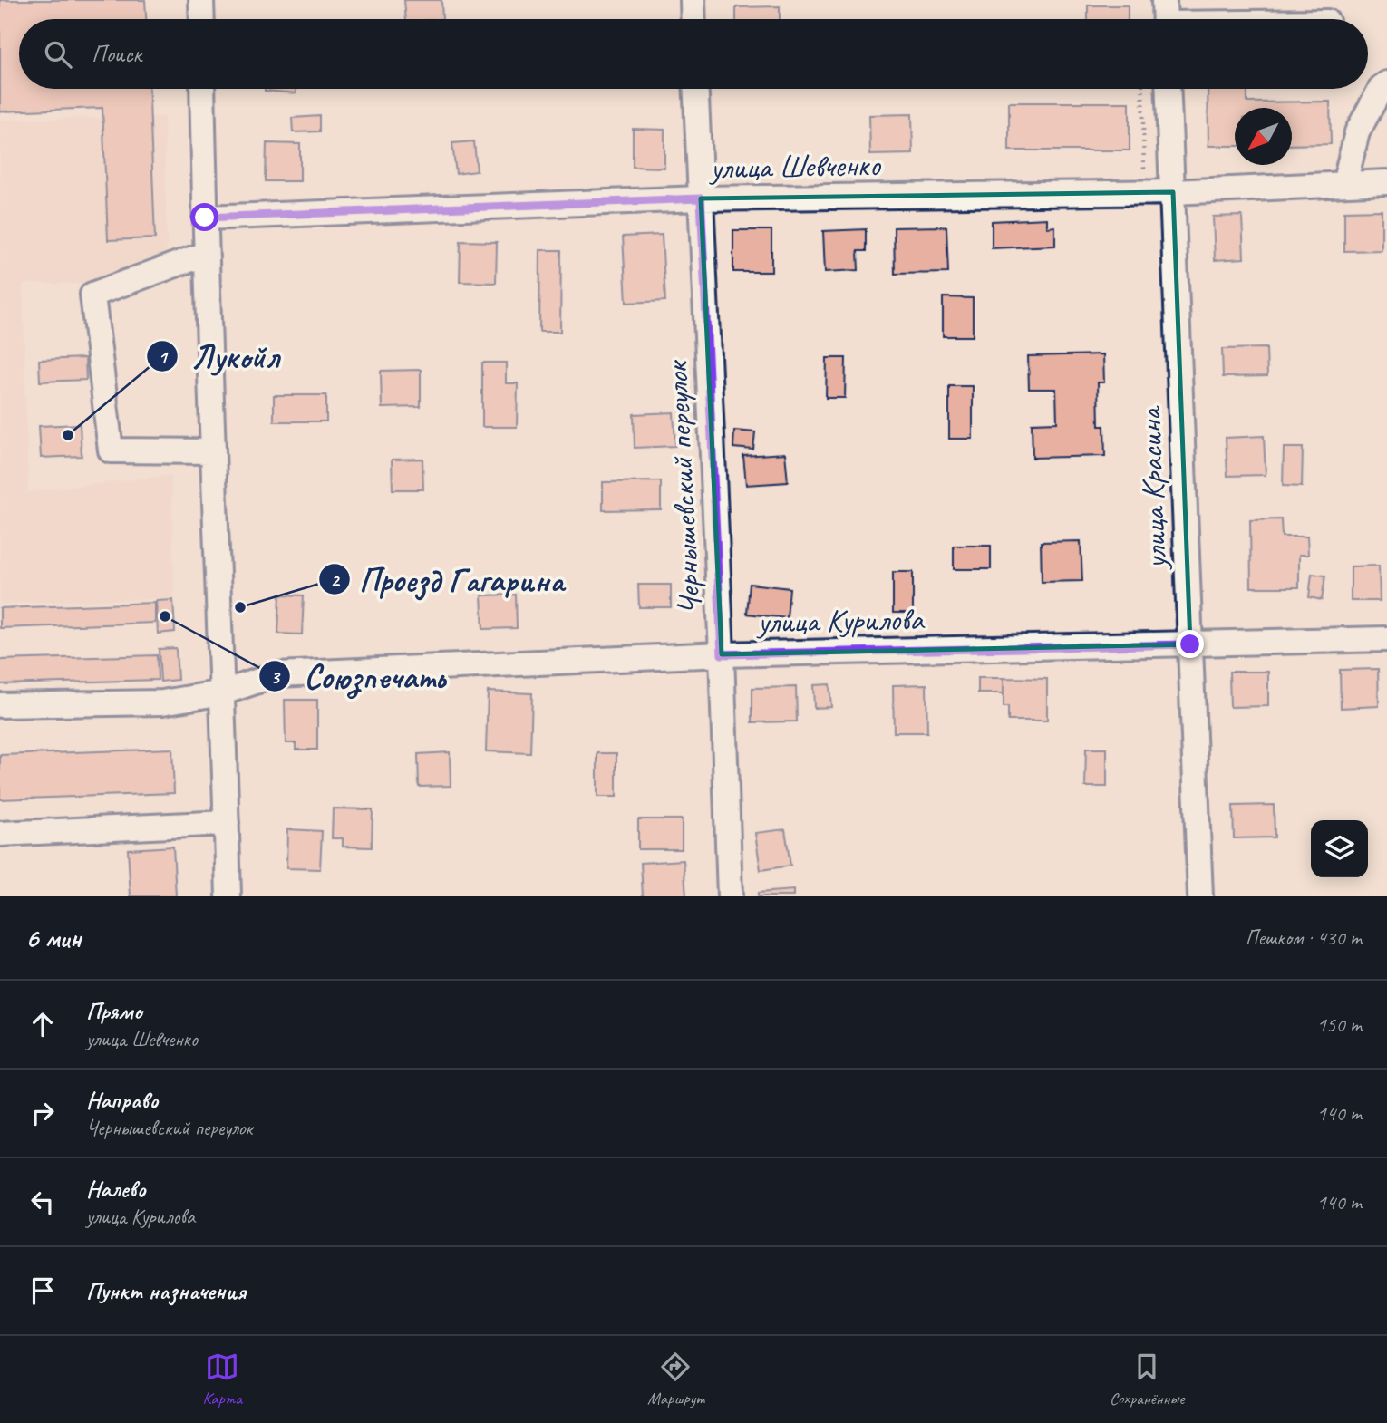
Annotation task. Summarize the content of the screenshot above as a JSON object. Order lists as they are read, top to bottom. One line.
{"streets":{"street":["улица Шевченко","Чернышевский переулок","улица Красина","улица Курилова"]},"crossings":[["улица Шевченко","Чернышевский переулок"],["улица Шевченко","улица Красина"],["Чернышевский переулок","улица Курилова"],["улица Красина","улица Курилова"]],"places":["Лукойл","Проезд Гагарина","Союзпечать"],"north":"bottom left","page":{"search":"Поиск","heading":["6 мин","Пешком · 430 m"],"list":[["Прямо","улица Шевченко","150 m"],["Направо","Чернышевский переулок","140 m"],["Налево","улица Курилова","140 m"],"Пункт назначения"],"nav":["Карта","Маршрут","Сохранённые"]}}
